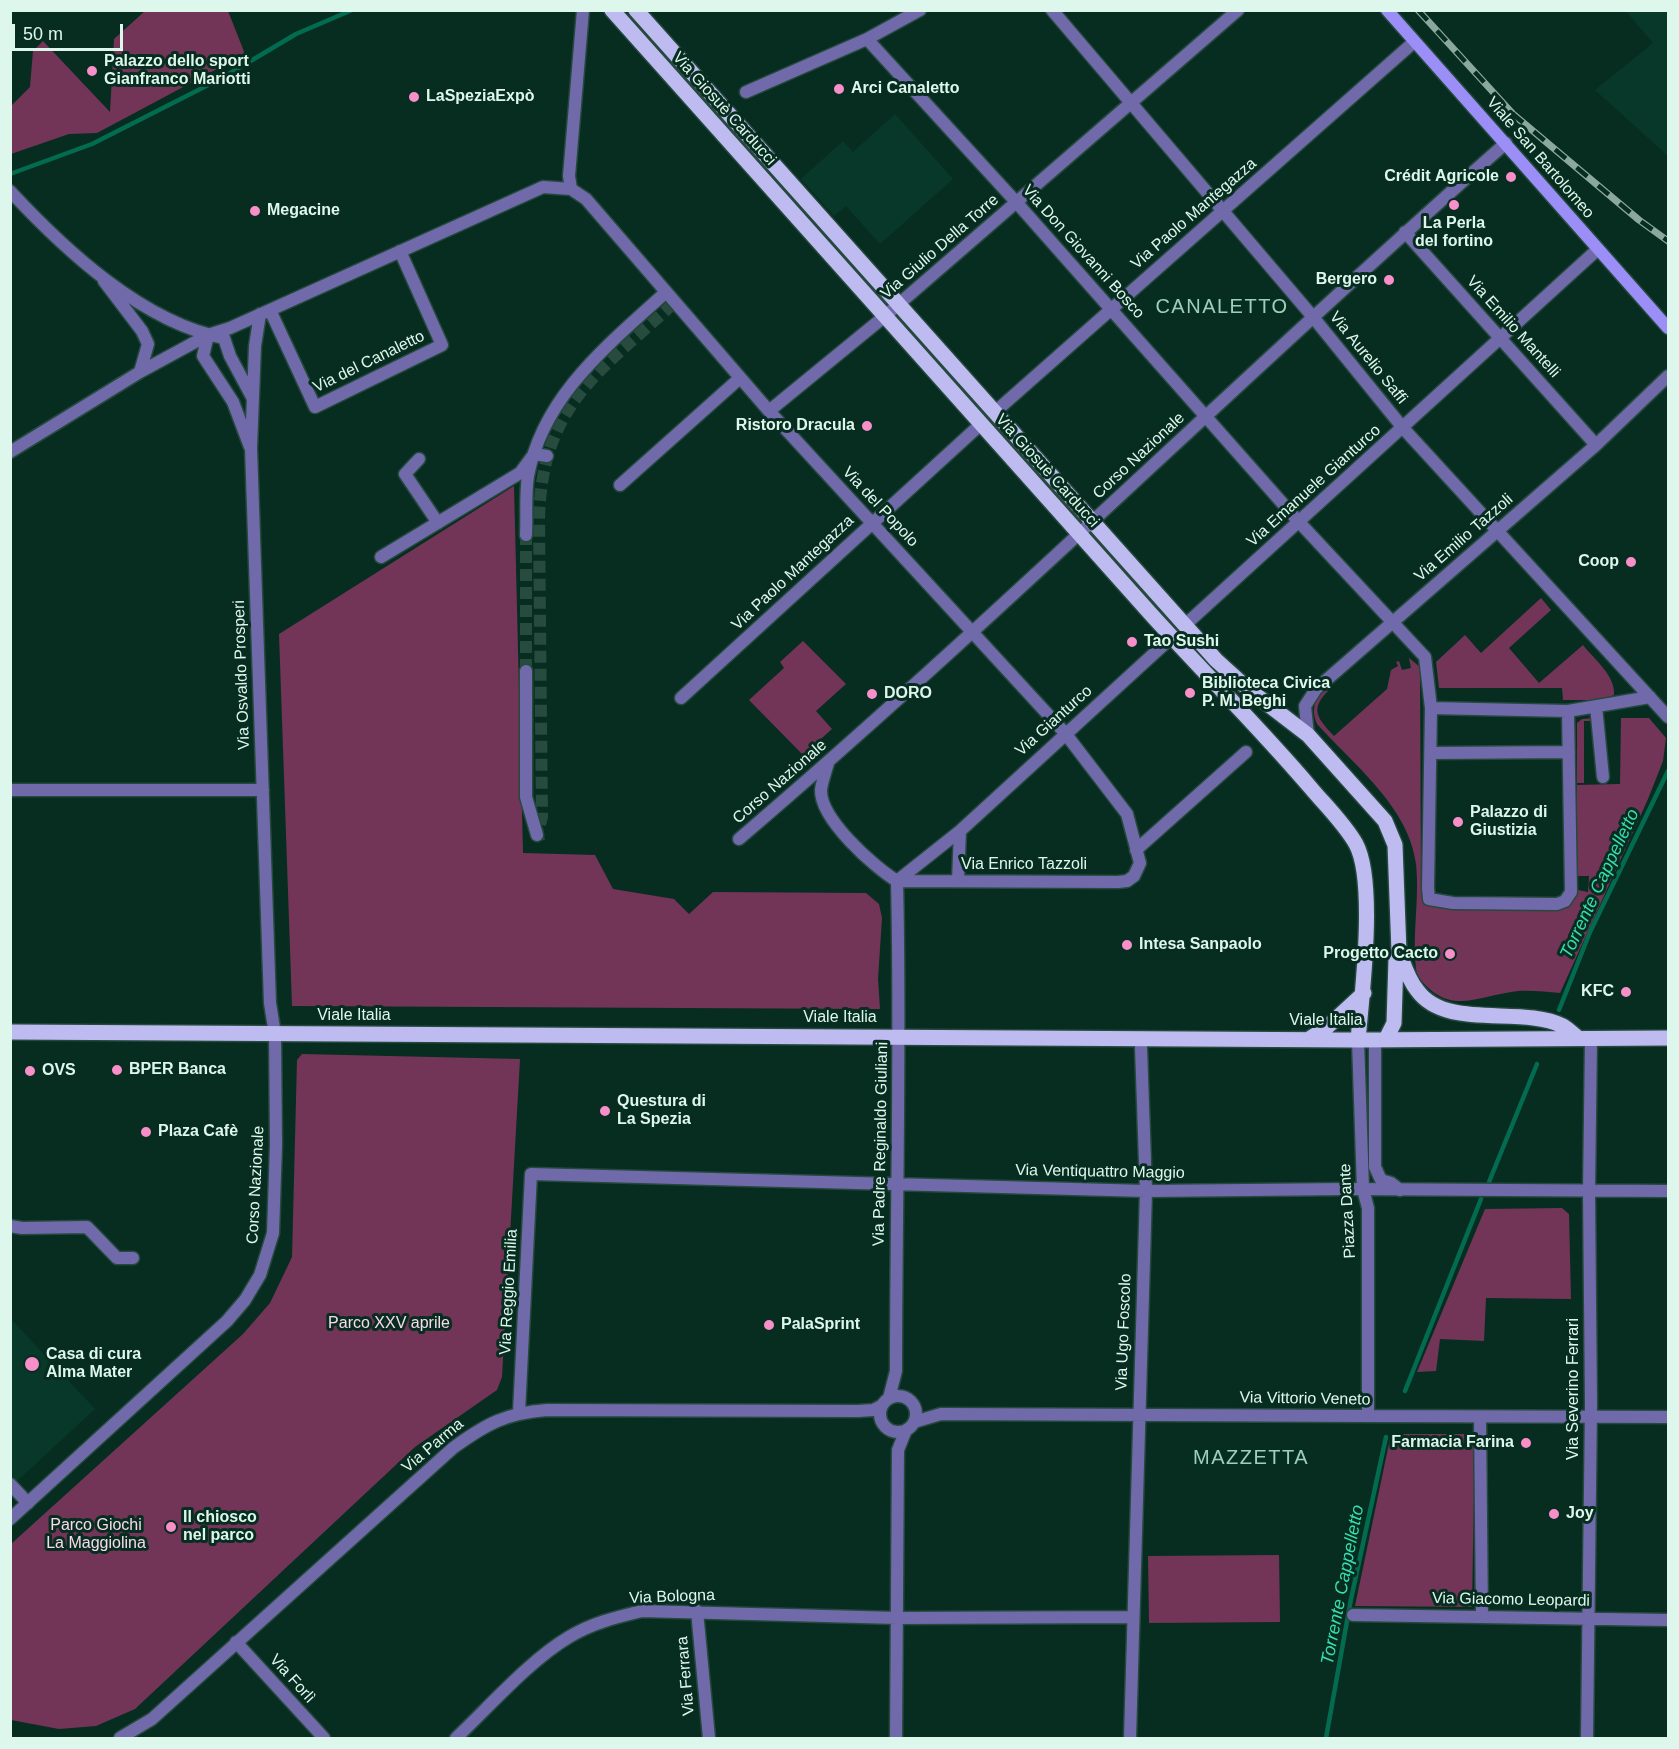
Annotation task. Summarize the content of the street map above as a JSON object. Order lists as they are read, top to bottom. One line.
{"streets":{"main road":["Via Giosuè Carducci","Viale San Bartolomeo","Viale Italia"],"street":["Via Paolo Mantegazza","Via Giulio Della Torre","Via Don Giovanni Bosco","Via Emilio Mantelli","Via Aurelio Saffi","Via del Canaletto","Corso Nazionale","Via Emanuele Gianturco","Via del Popolo","Via Emilio Tazzoli","Via Osvaldo Prosperi","Via Gianturco","Via Enrico Tazzoli","Via Padre Reginaldo Giuliani","Via Ventiquattro Maggio","Piazza Dante","Via Reggio Emilia","Via Ugo Foscolo","Via Severino Ferrari","Via Vittorio Veneto","Via Parma","Via Bologna","Via Giacomo Leopardi","Via Ferrara","Via Forlì"]},"crossings":[["Via Giosuè Carducci","Via Paolo Mantegazza"],["Via Giosuè Carducci","Via Giulio Della Torre"],["Via Giosuè Carducci","Corso Nazionale"],["Via Giosuè Carducci","Via Emanuele Gianturco"],["Via Giosuè Carducci","Via Emilio Tazzoli"],["Via Giosuè Carducci","Via Gianturco"],["Via Giosuè Carducci","Viale Italia"],["Via Giosuè Carducci","Piazza Dante"],["Via Giosuè Carducci","Via Severino Ferrari"],["Viale San Bartolomeo","Via Paolo Mantegazza"],["Viale San Bartolomeo","Corso Nazionale"],["Viale San Bartolomeo","Via Emanuele Gianturco"],["Via Paolo Mantegazza","Via Don Giovanni Bosco"],["Via Paolo Mantegazza","Via Aurelio Saffi"],["Via Paolo Mantegazza","Via del Popolo"],["Via Giulio Della Torre","Via Don Giovanni Bosco"],["Via Giulio Della Torre","Via Aurelio Saffi"],["Via Giulio Della Torre","Via del Popolo"],["Via Don Giovanni Bosco","Corso Nazionale"],["Via Don Giovanni Bosco","Via Emanuele Gianturco"],["Via Don Giovanni Bosco","Via Emilio Tazzoli"],["Via Emilio Mantelli","Corso Nazionale"],["Via Emilio Mantelli","Via Emanuele Gianturco"],["Via Emilio Mantelli","Via Emilio Tazzoli"],["Via Aurelio Saffi","Corso Nazionale"],["Via Aurelio Saffi","Via Emanuele Gianturco"],["Via Aurelio Saffi","Via Emilio Tazzoli"],["Via del Canaletto","Via Osvaldo Prosperi"],["Corso Nazionale","Via del Popolo"],["Corso Nazionale","Via Osvaldo Prosperi"],["Corso Nazionale","Viale Italia"],["Via del Popolo","Via Gianturco"],["Via del Popolo","Via Enrico Tazzoli"],["Via Osvaldo Prosperi","Viale Italia"],["Via Gianturco","Via Enrico Tazzoli"],["Via Gianturco","Via Padre Reginaldo Giuliani"],["Via Enrico Tazzoli","Via Padre Reginaldo Giuliani"],["Viale Italia","Via Padre Reginaldo Giuliani"],["Viale Italia","Piazza Dante"],["Viale Italia","Via Severino Ferrari"],["Via Padre Reginaldo Giuliani","Via Ventiquattro Maggio"],["Via Padre Reginaldo Giuliani","Via Vittorio Veneto"],["Via Padre Reginaldo Giuliani","Via Parma"],["Via Ventiquattro Maggio","Piazza Dante"],["Via Ventiquattro Maggio","Via Reggio Emilia"],["Via Ventiquattro Maggio","Via Ugo Foscolo"],["Via Ventiquattro Maggio","Via Severino Ferrari"],["Piazza Dante","Via Vittorio Veneto"],["Via Reggio Emilia","Via Parma"],["Via Ugo Foscolo","Via Vittorio Veneto"],["Via Severino Ferrari","Via Vittorio Veneto"],["Via Severino Ferrari","Via Giacomo Leopardi"],["Via Vittorio Veneto","Via Parma"],["Via Parma","Via Forlì"],["Via Bologna","Via Ferrara"]],"districts":["CANALETTO","MAZZETTA"],"water":["Torrente Cappelletto"],"parks":["Parco XXV aprile","Parco Giochi La Maggiolina"],"places":["Palazzo dello sport Gianfranco Mariotti","Arci Canaletto","LaSpeziaExpò","Crédit Agricole","La Perla del fortino","Megacine","Bergero","Ristoro Dracula","Coop","Tao Sushi","Biblioteca Civica P. M. Beghi","DORO","Palazzo di Giustizia","Intesa Sanpaolo","Progetto Cacto","KFC","BPER Banca","OVS","Questura di La Spezia","Plaza Cafè","PalaSprint","Casa di cura Alma Mater","Farmacia Farina","Joy","Il chiosco nel parco"],"scale_bar":"50 m"}
